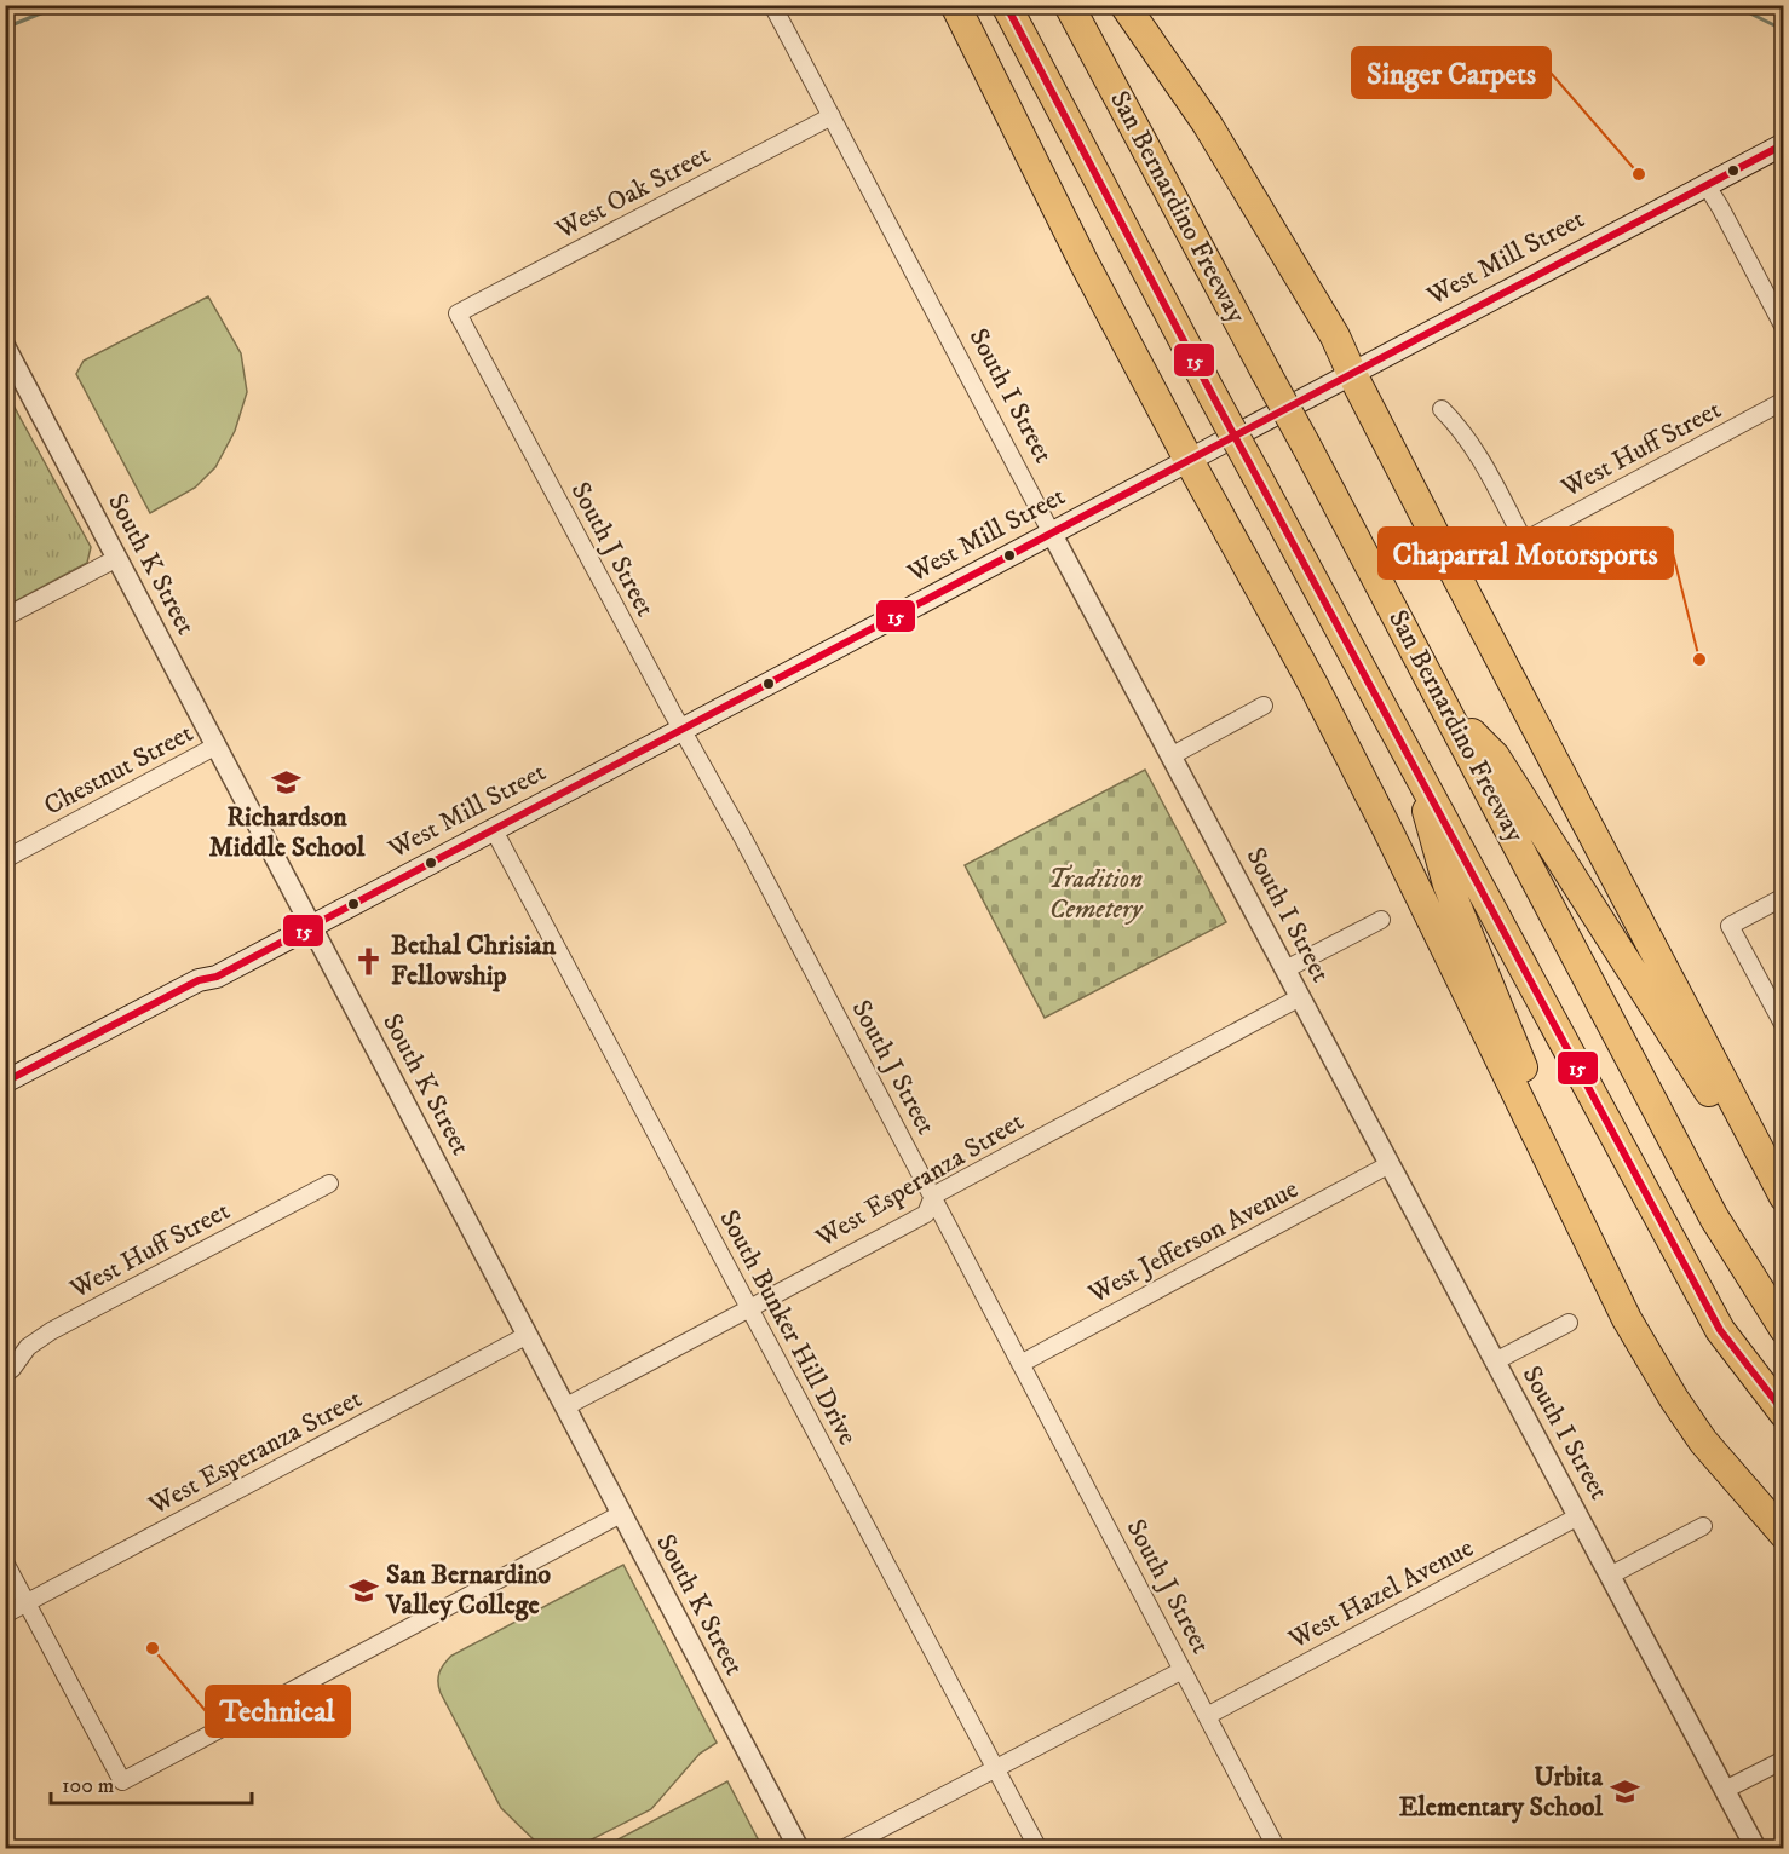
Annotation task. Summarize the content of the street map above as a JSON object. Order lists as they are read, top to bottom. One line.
{"streets":{"highway":["San Bernardino Freeway"],"main road":["West Mill Street"],"street":["West Oak Street","South I Street","West Huff Street","South J Street","South K Street","Chestnut Street","West Esperanza Street","West Jefferson Avenue","South Bunker Hill Drive","West Hazel Avenue"]},"crossings":[["West Oak Street","South I Street"],["West Oak Street","South J Street"],["West Mill Street","South I Street"],["West Mill Street","South J Street"],["West Mill Street","South K Street"],["West Mill Street","South Bunker Hill Drive"],["South I Street","West Esperanza Street"],["South I Street","West Jefferson Avenue"],["South I Street","West Hazel Avenue"],["South J Street","West Esperanza Street"],["South J Street","West Jefferson Avenue"],["South J Street","West Hazel Avenue"],["South K Street","Chestnut Street"],["South K Street","West Esperanza Street"],["West Esperanza Street","South Bunker Hill Drive"]],"parks":["Tradition Cemetery"],"places":{"other":["Singer Carpets","Chaparral Motorsports","Technical"],"school or university":["Richardson Middle School","San Bernardino Valley College","Urbita Elementary School"],"church":["Bethal Chrisian Fellowship"]},"lines":["transit line 15"],"scale_bar":"100 m"}
